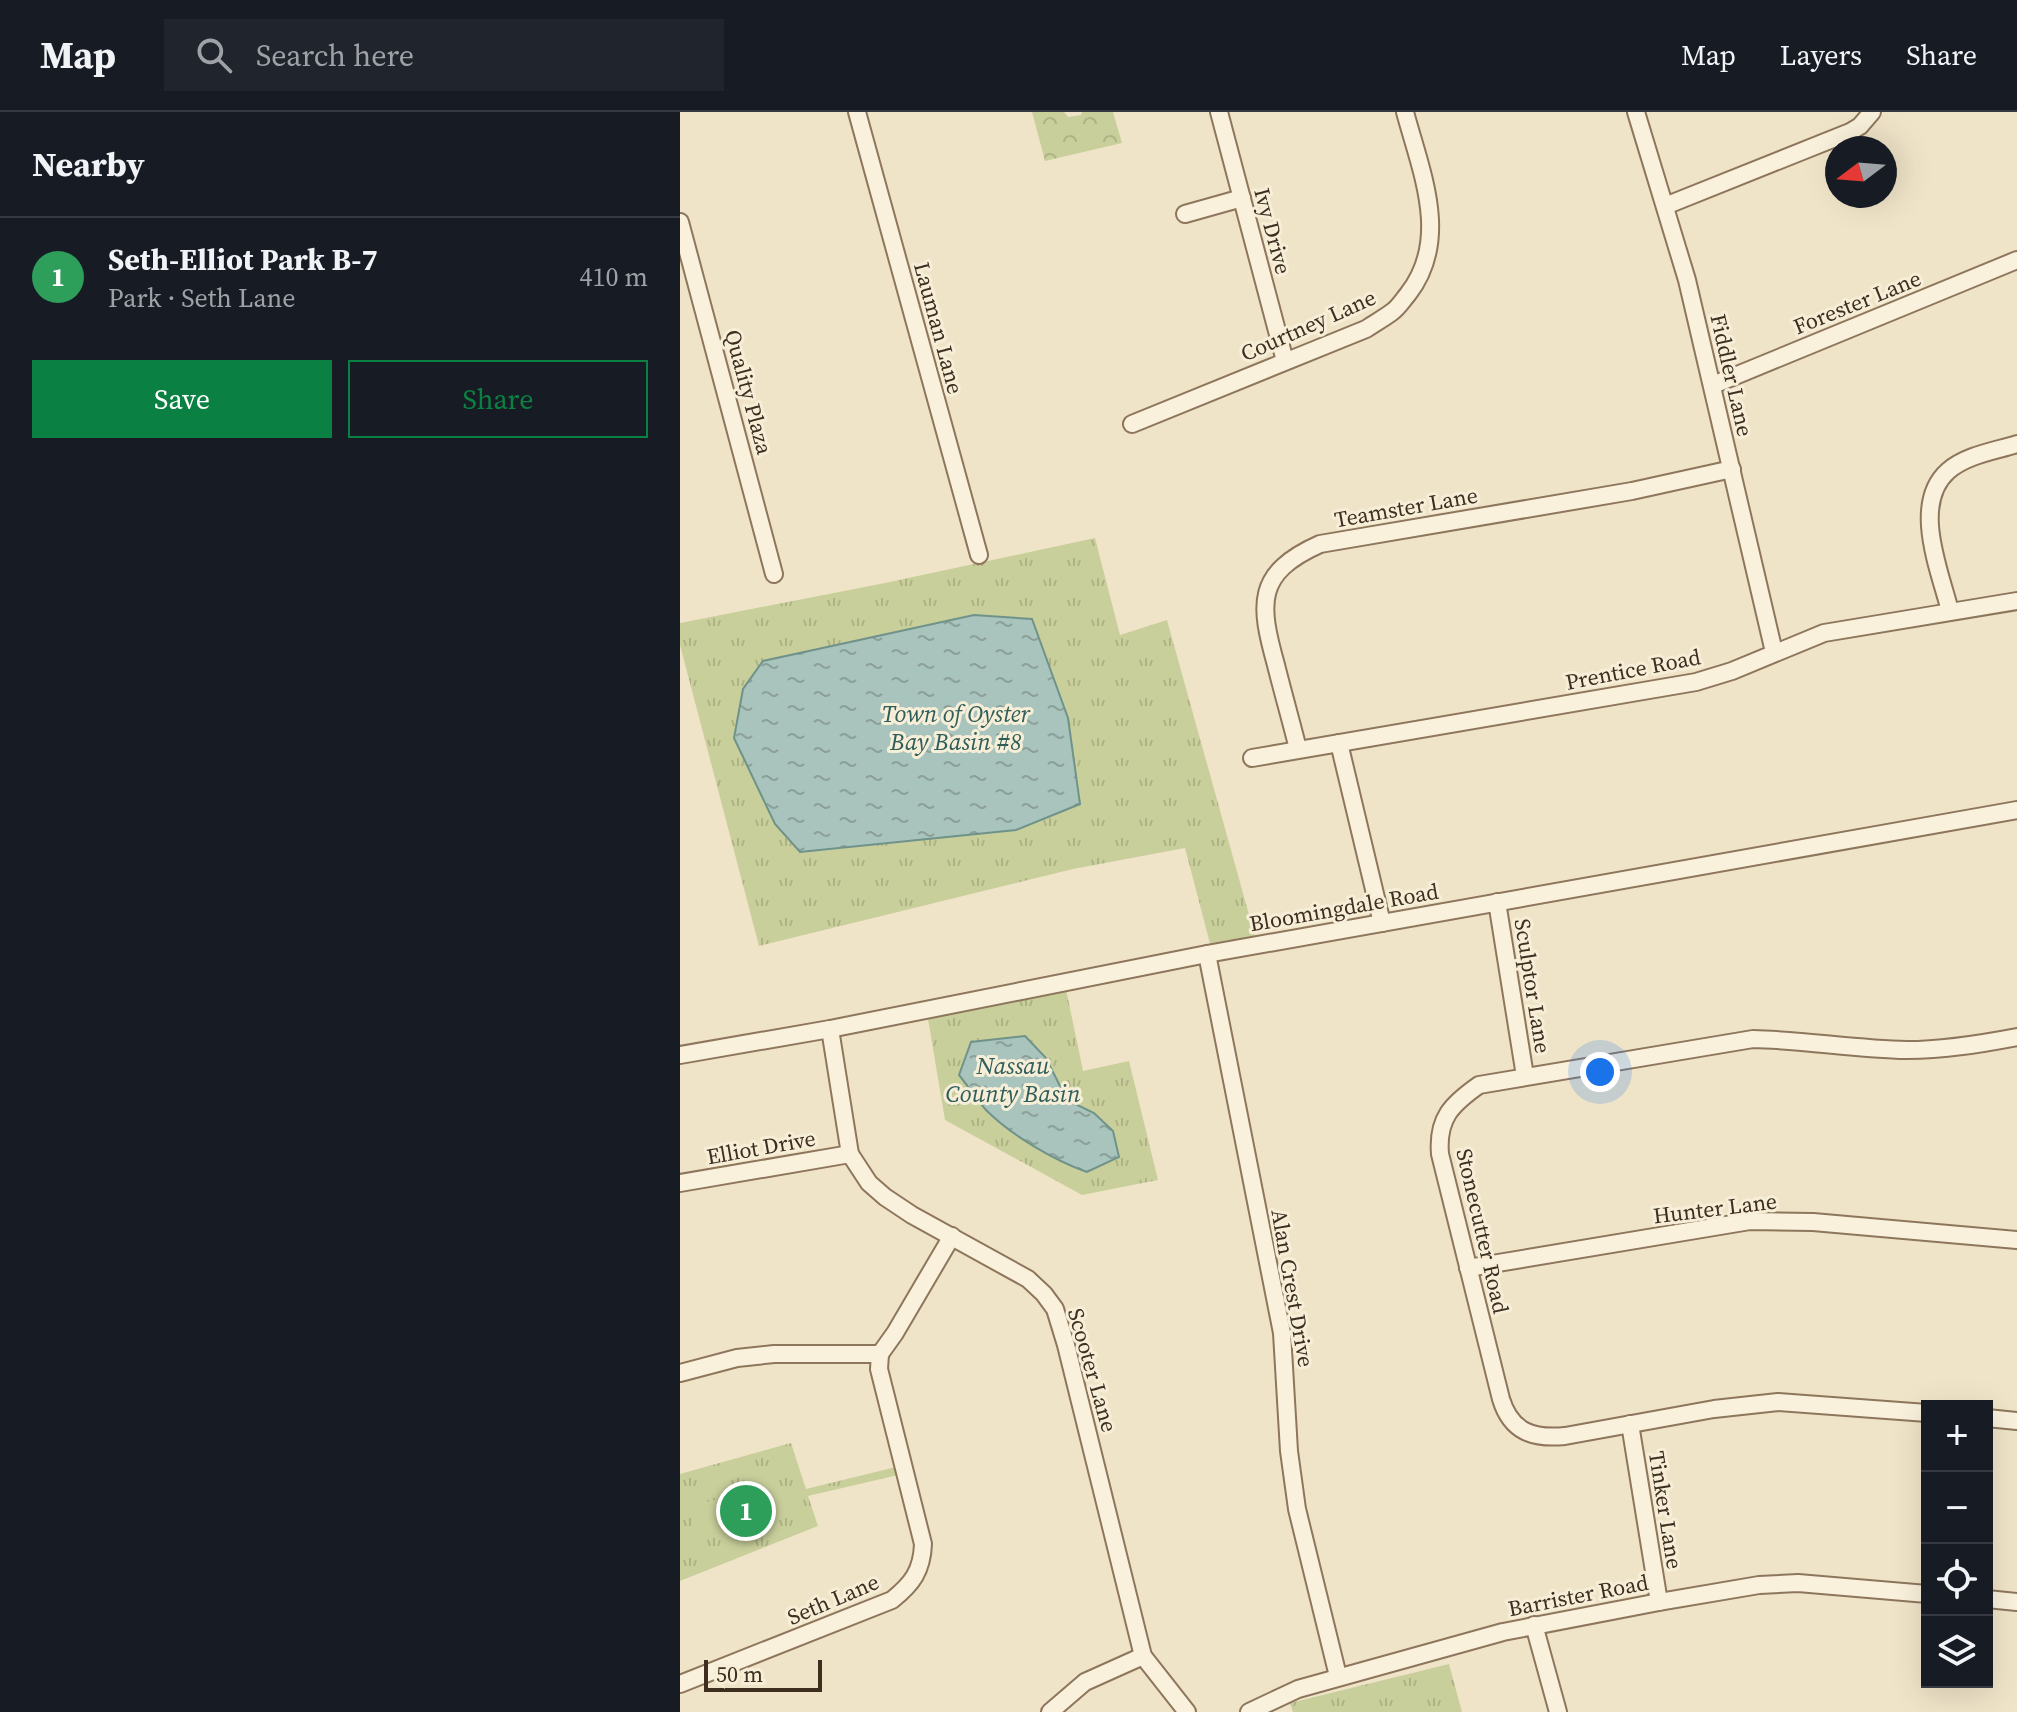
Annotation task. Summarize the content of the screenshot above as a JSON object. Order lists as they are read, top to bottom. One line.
{"streets":{"street":["Ivy Drive","Forester Lane","Courtney Lane","Lauman Lane","Fiddler Lane","Quality Plaza","Teamster Lane","Prentice Road","Bloomingdale Road","Sculptor Lane","Elliot Drive","Hunter Lane","Stonecutter Road","Alan Crest Drive","Scooter Lane","Tinker Lane","Barrister Road","Seth Lane"]},"crossings":[["Ivy Drive","Courtney Lane"],["Forester Lane","Fiddler Lane"],["Fiddler Lane","Teamster Lane"],["Fiddler Lane","Prentice Road"],["Teamster Lane","Prentice Road"],["Bloomingdale Road","Sculptor Lane"],["Bloomingdale Road","Alan Crest Drive"],["Bloomingdale Road","Scooter Lane"],["Sculptor Lane","Stonecutter Road"],["Elliot Drive","Scooter Lane"],["Hunter Lane","Stonecutter Road"],["Stonecutter Road","Tinker Lane"],["Alan Crest Drive","Barrister Road"],["Tinker Lane","Barrister Road"]],"water":["Town of Oyster Bay Basin #8","Nassau County Basin"],"scale_bar":"50 m","north":"left","page":{"header":"Map","search":"Search here","nav":["Map","Layers","Share"],"heading":"Nearby","list":[{"mark":"1","name":"Seth-Elliot Park B-7","note":"Park · Seth Lane","value":"410 m"}],"buttons":["Save","Share"],"map_buttons":["+","−"],"pins":"1","scale":"50 m"}}
